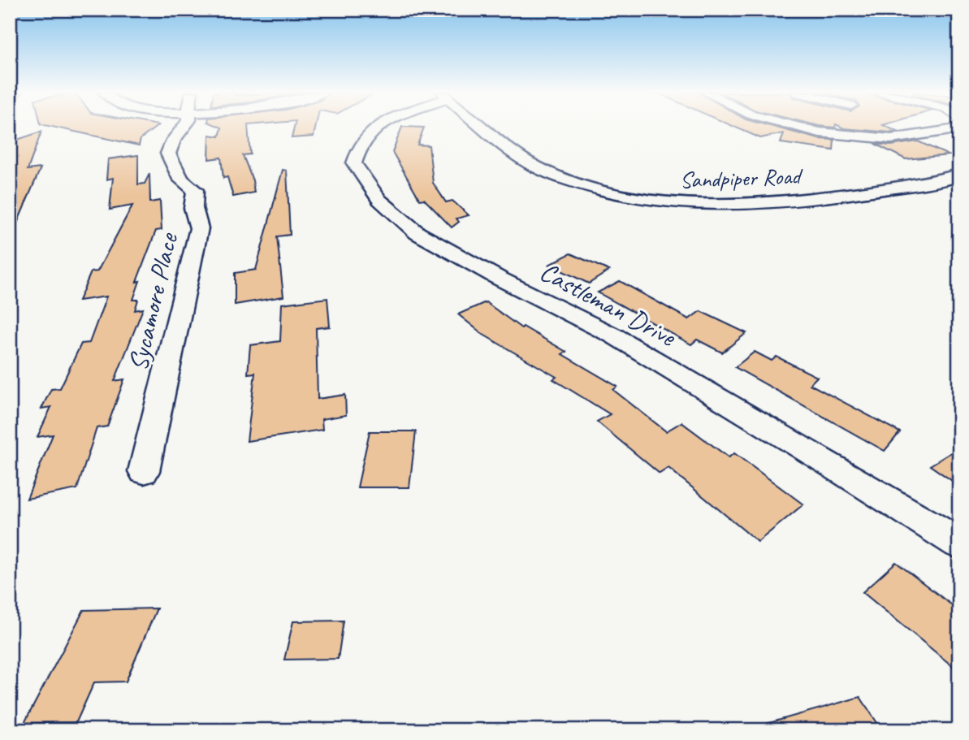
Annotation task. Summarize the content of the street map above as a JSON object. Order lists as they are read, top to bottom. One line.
{"streets":{"street":["Sandpiper Road","Sycamore Place","Castleman Drive"]}}
